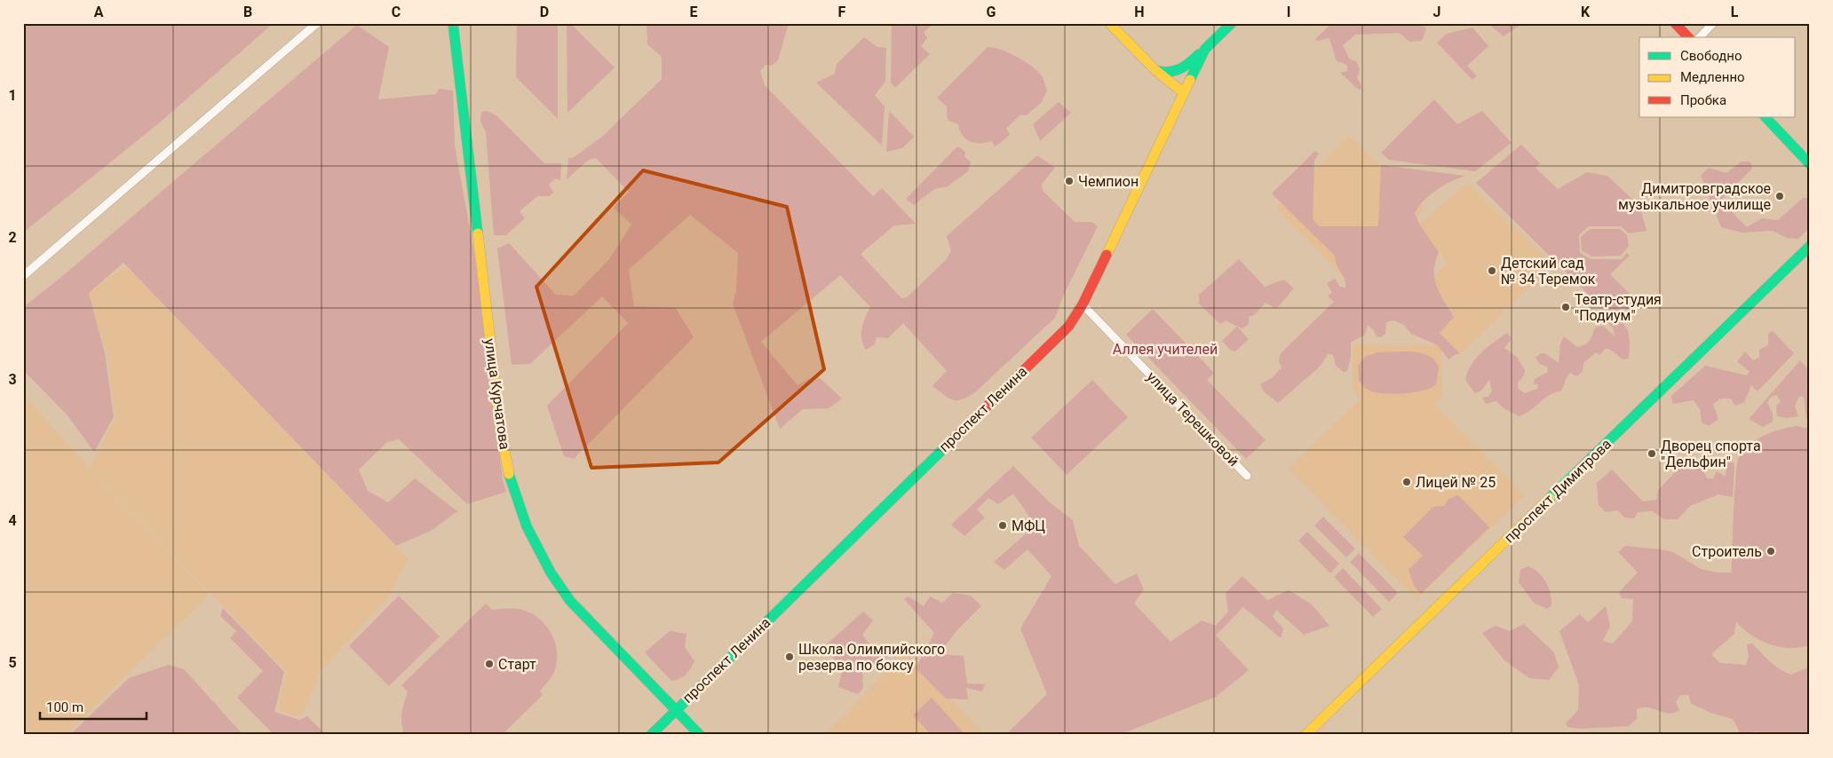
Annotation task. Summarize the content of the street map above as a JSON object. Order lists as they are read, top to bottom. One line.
{"streets":{"main road":["улица Курчатова","проспект Ленина","проспект Димитрова"],"street":["улица Терешковой"]},"crossings":[["улица Курчатова","проспект Ленина"],["проспект Ленина","улица Терешковой"]],"parks":["Аллея учителей"],"places":["Чемпион","Димитровградское музыкальное училище","Детский сад № 34 Теремок","Театр-студия \"Подиум\"","Дворец спорта \"Дельфин\"","Лицей № 25","МФЦ","Строитель","Школа Олимпийского резерва по боксу","Старт"],"legend":["Свободно","Медленно","Пробка"],"scale_bar":"100 m","grid":{"columns":["A","B","C","D","E","F","G","H","I","J","K","L"],"rows":["1","2","3","4","5"]}}
